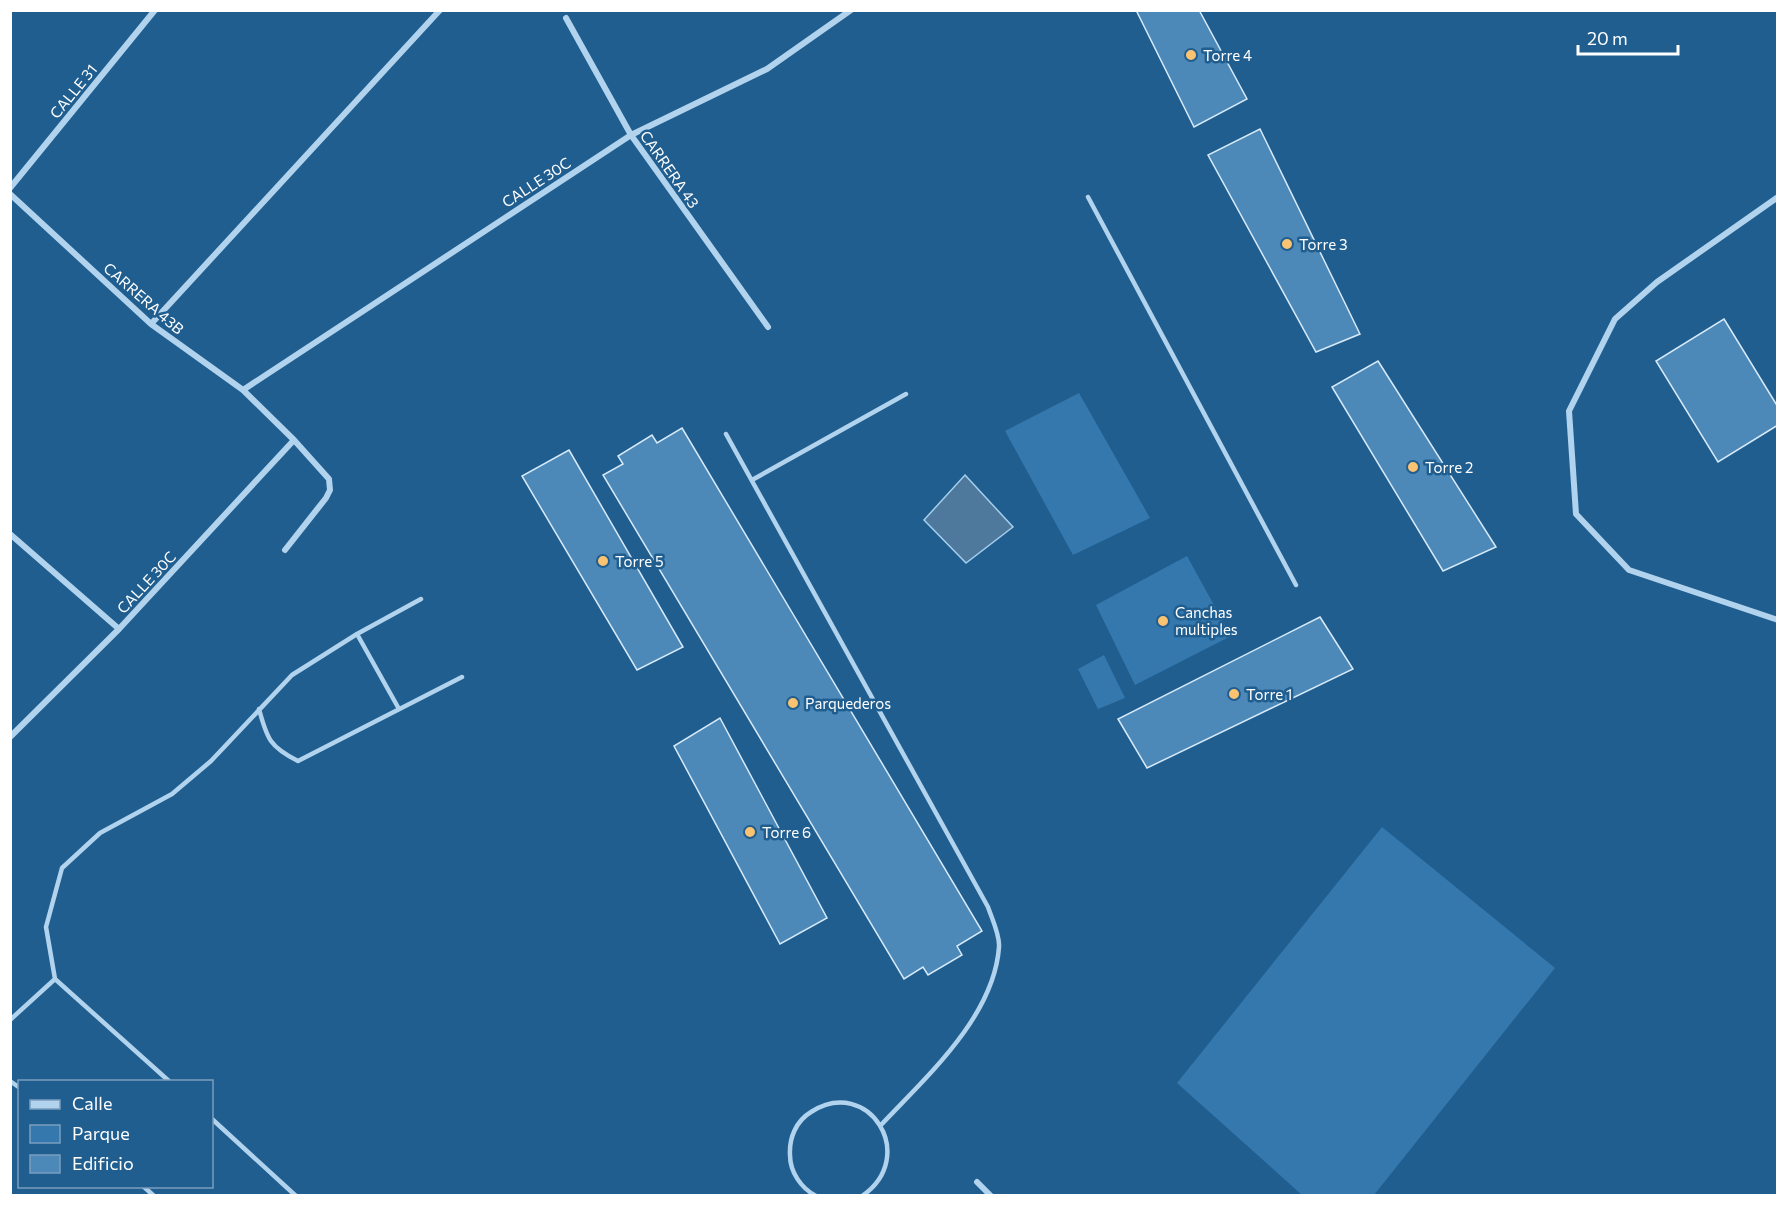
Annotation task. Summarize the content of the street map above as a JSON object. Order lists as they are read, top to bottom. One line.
{"streets":{"street":["CALLE 31","CARRERA 43","CALLE 30C","CARRERA 43B"]},"crossings":[["CARRERA 43","CALLE 30C"],["CALLE 30C","CARRERA 43B"]],"places":["Torre 4","Torre 3","Torre 2","Torre 5","Canchas multiples","Torre 1","Parquederos","Torre 6"],"legend":["Calle","Parque","Edificio"],"scale_bar":"20 m"}
